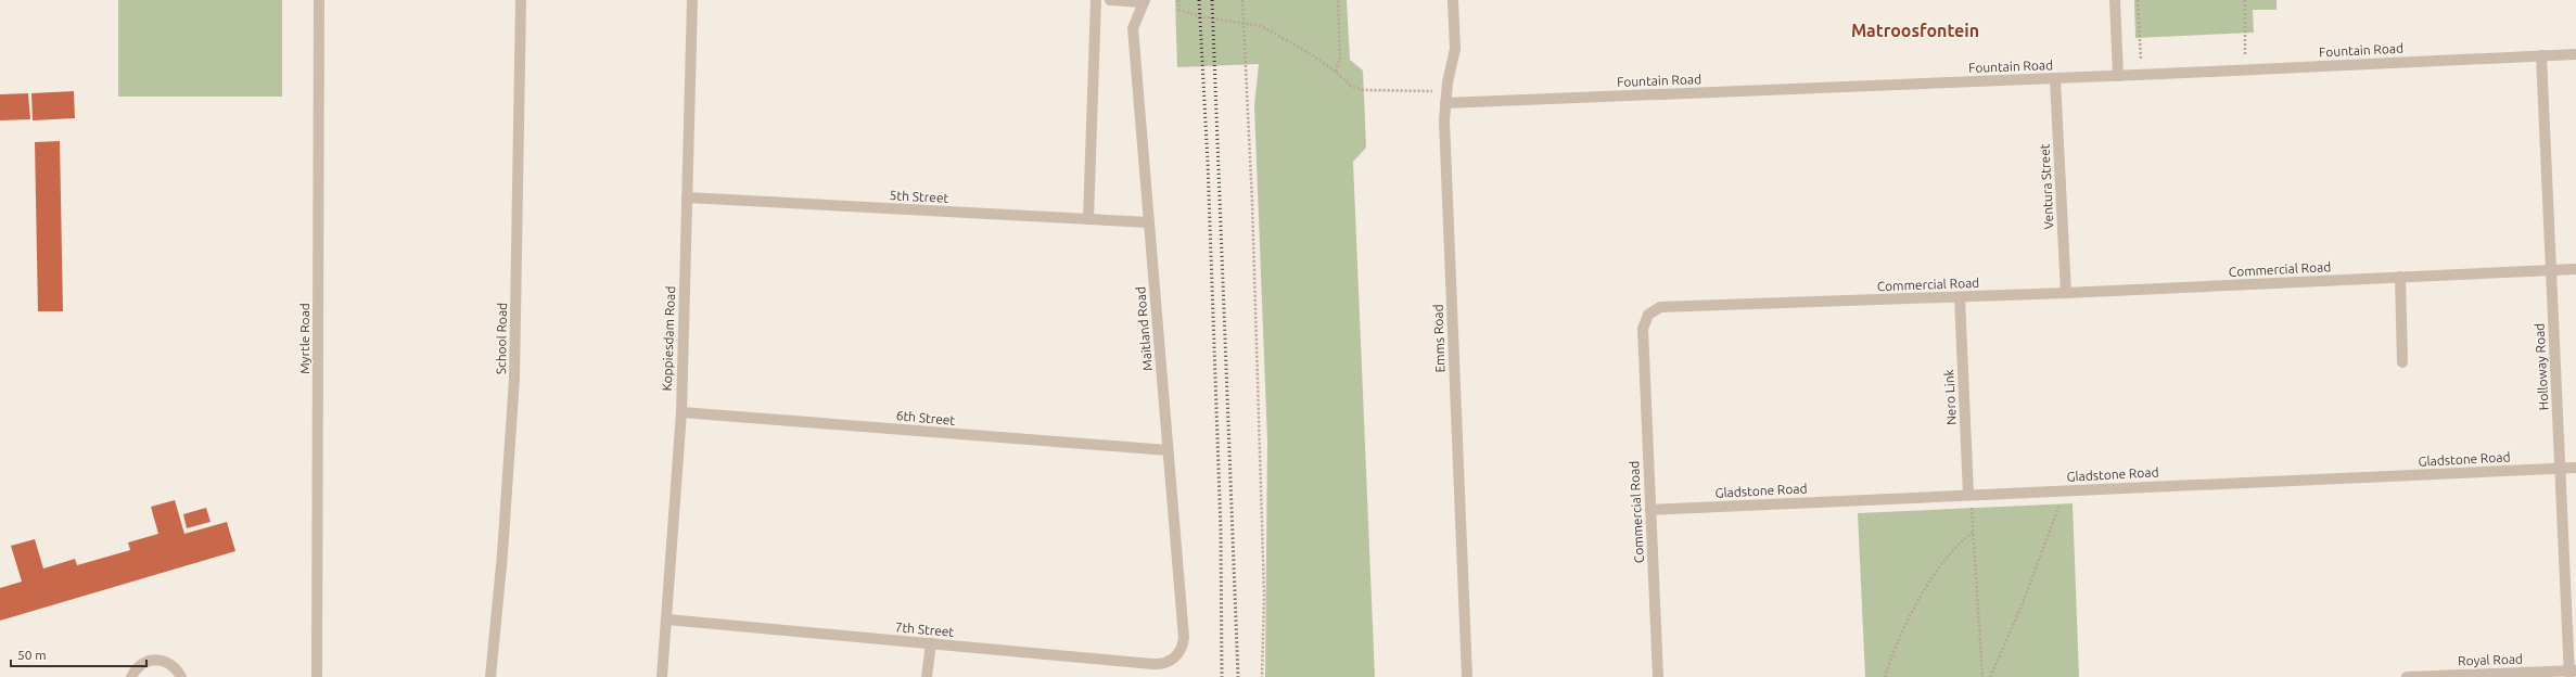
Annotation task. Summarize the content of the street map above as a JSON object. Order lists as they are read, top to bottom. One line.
{"streets":{"street":["Fountain Road","Ventura Street","5th Street","Commercial Road","Maitland Road","Myrtle Road","School Road","Koppiesdam Road","Emms Road","Holloway Road","Nero Link","6th Street","Gladstone Road","7th Street","Royal Road"]},"crossings":[["Fountain Road","Ventura Street"],["Fountain Road","Emms Road"],["Fountain Road","Holloway Road"],["Ventura Street","Commercial Road"],["5th Street","Maitland Road"],["5th Street","Koppiesdam Road"],["Commercial Road","Holloway Road"],["Commercial Road","Nero Link"],["Commercial Road","Gladstone Road"],["Maitland Road","6th Street"],["Maitland Road","7th Street"],["Koppiesdam Road","6th Street"],["Koppiesdam Road","7th Street"],["Holloway Road","Gladstone Road"],["Holloway Road","Royal Road"],["Nero Link","Gladstone Road"]],"districts":["Matroosfontein"],"scale_bar":"50 m"}
